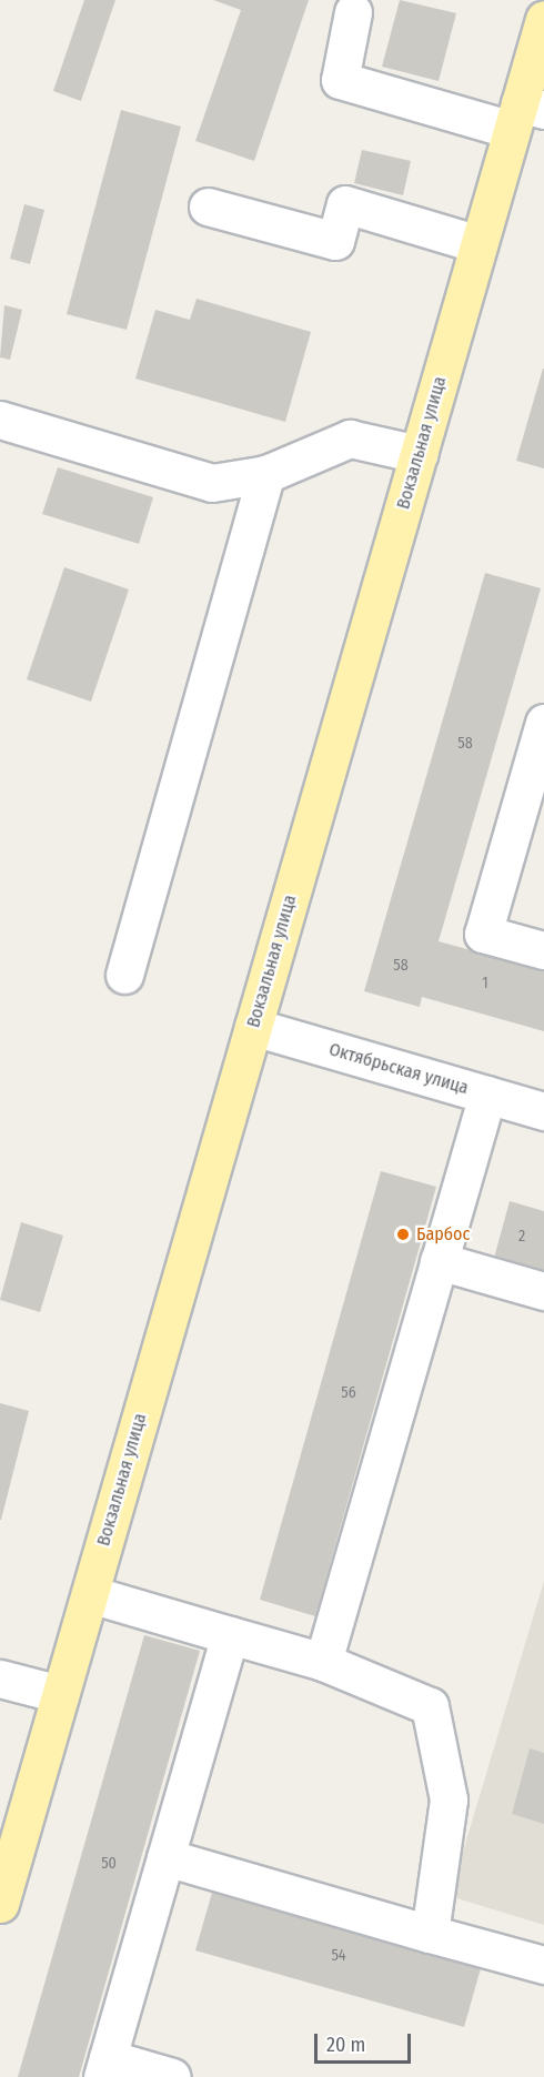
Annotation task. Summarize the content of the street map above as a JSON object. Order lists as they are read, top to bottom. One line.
{"streets":{"main road":["Вокзальная улица"],"street":["Октябрьская улица"]},"crossings":[["Вокзальная улица","Октябрьская улица"]],"places":["Барбос"],"house_numbers":["58","58","1","2","56","50","54"],"scale_bar":"20 m"}
